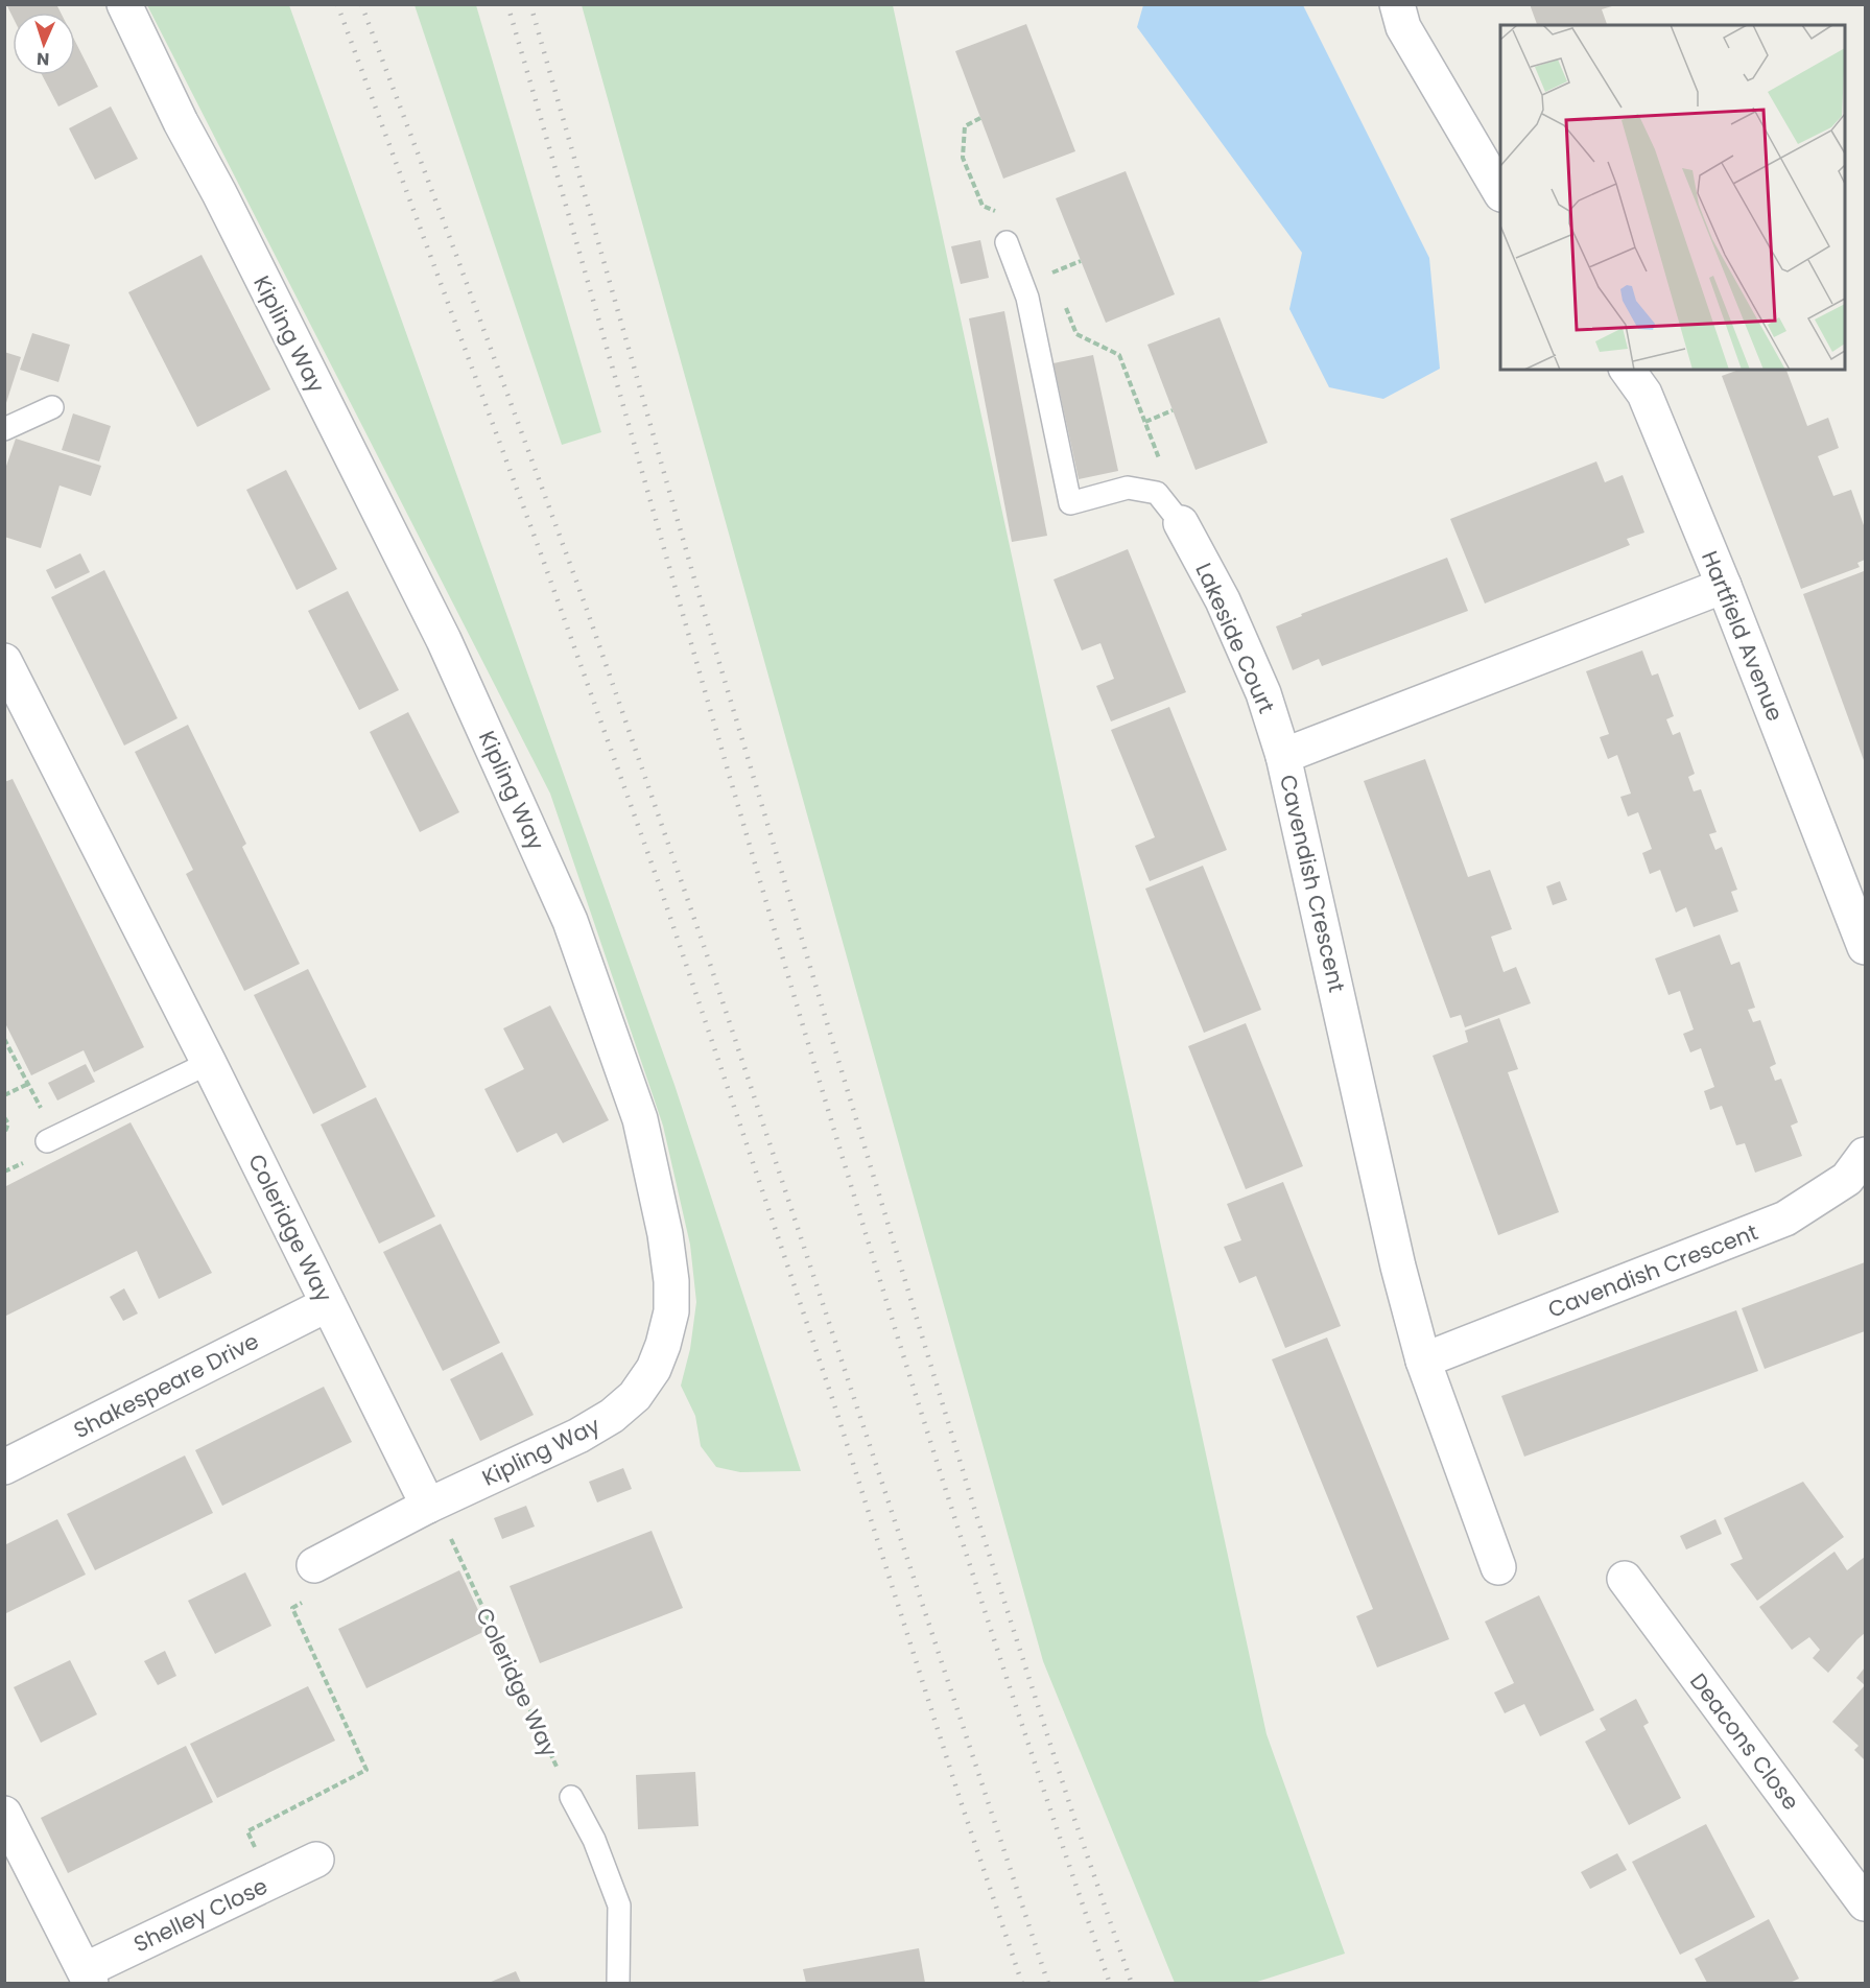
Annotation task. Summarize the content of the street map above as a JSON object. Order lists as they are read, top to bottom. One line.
{"streets":{"street":["Kipling Way","Hartfield Avenue","Lakeside Court","Cavendish Crescent","Coleridge Way","Shakespeare Drive","Deacons Close","Shelley Close"]},"crossings":[["Kipling Way","Coleridge Way"],["Hartfield Avenue","Cavendish Crescent"],["Lakeside Court","Cavendish Crescent"],["Coleridge Way","Shakespeare Drive"]],"north":"bottom"}
